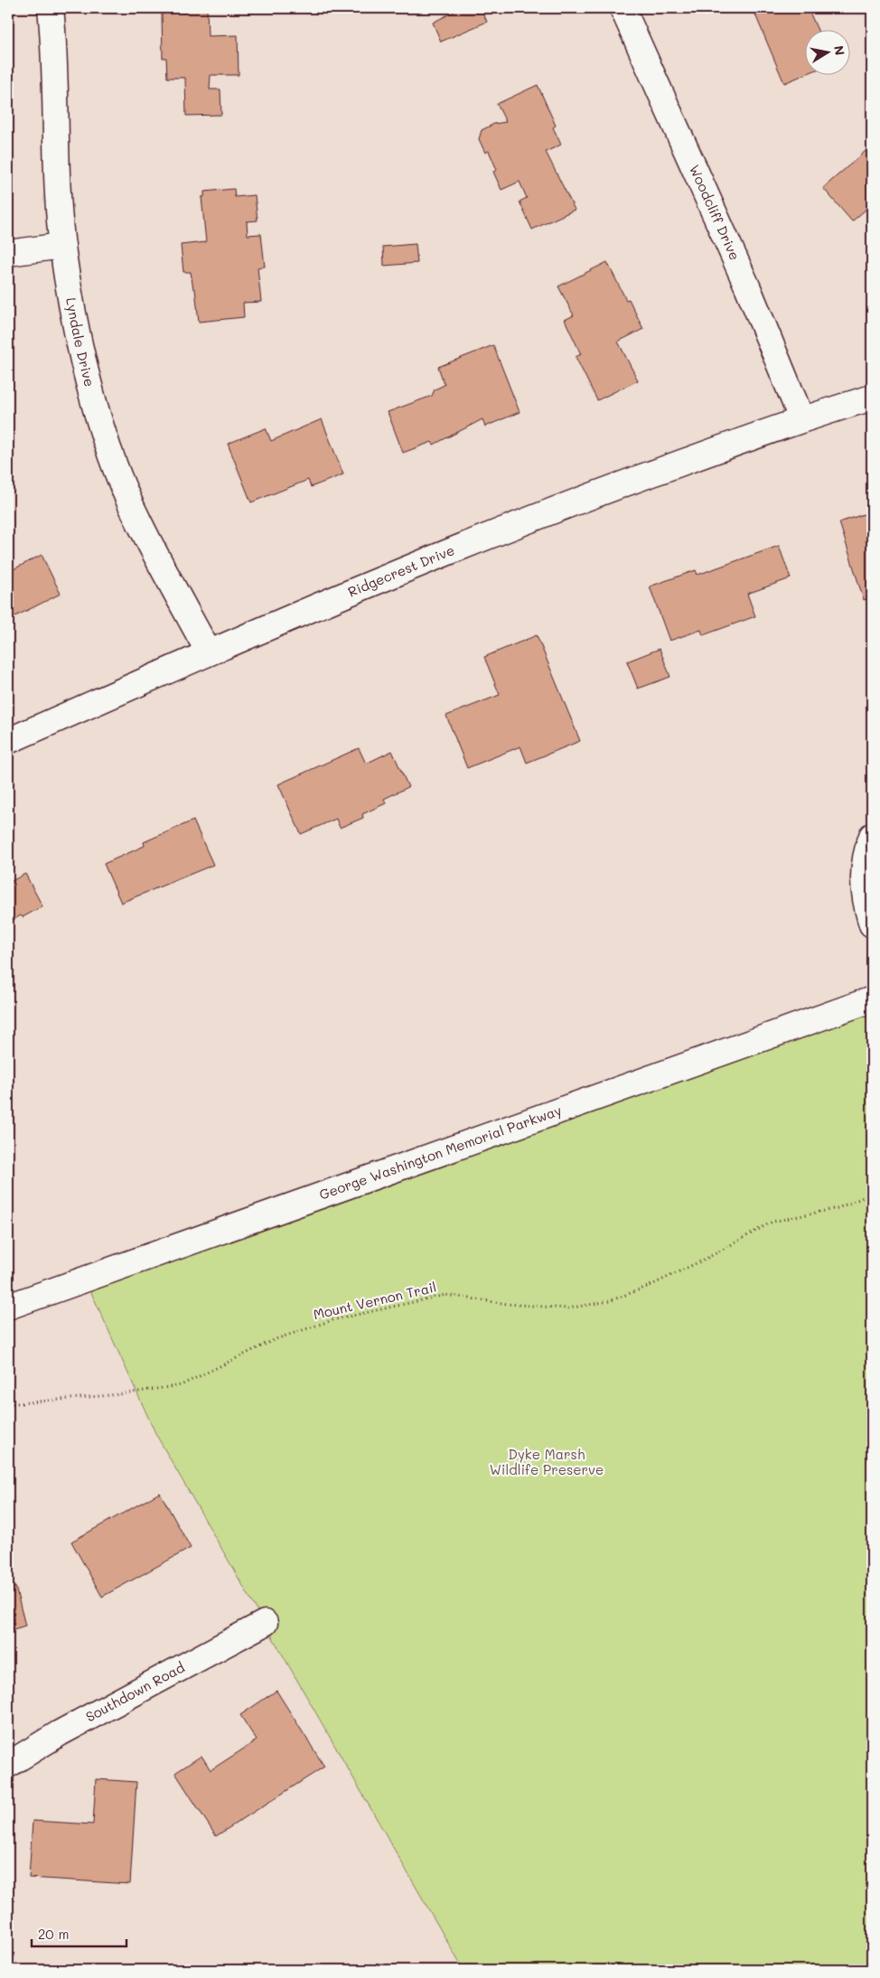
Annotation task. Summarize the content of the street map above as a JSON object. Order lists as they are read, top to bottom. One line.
{"streets":{"street":["Woodcliff Drive","Lyndale Drive","Ridgecrest Drive","George Washington Memorial Parkway","Southdown Road"],"path":["Mount Vernon Trail"]},"crossings":[["Woodcliff Drive","Ridgecrest Drive"],["Lyndale Drive","Ridgecrest Drive"]],"parks":["Dyke Marsh Wildlife Preserve"],"scale_bar":"20 m","north":"right"}
